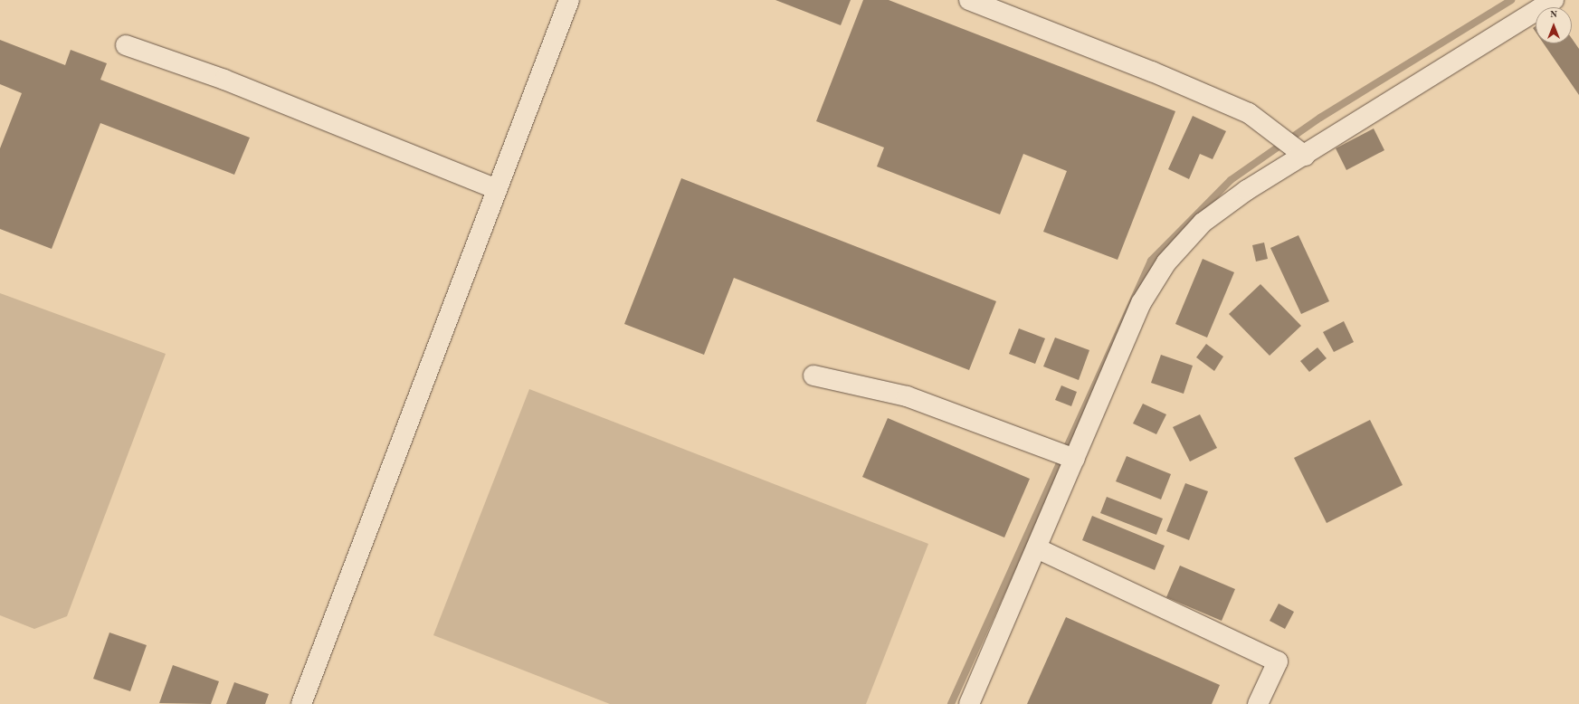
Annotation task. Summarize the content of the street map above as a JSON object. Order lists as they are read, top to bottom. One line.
{"north":"top"}
